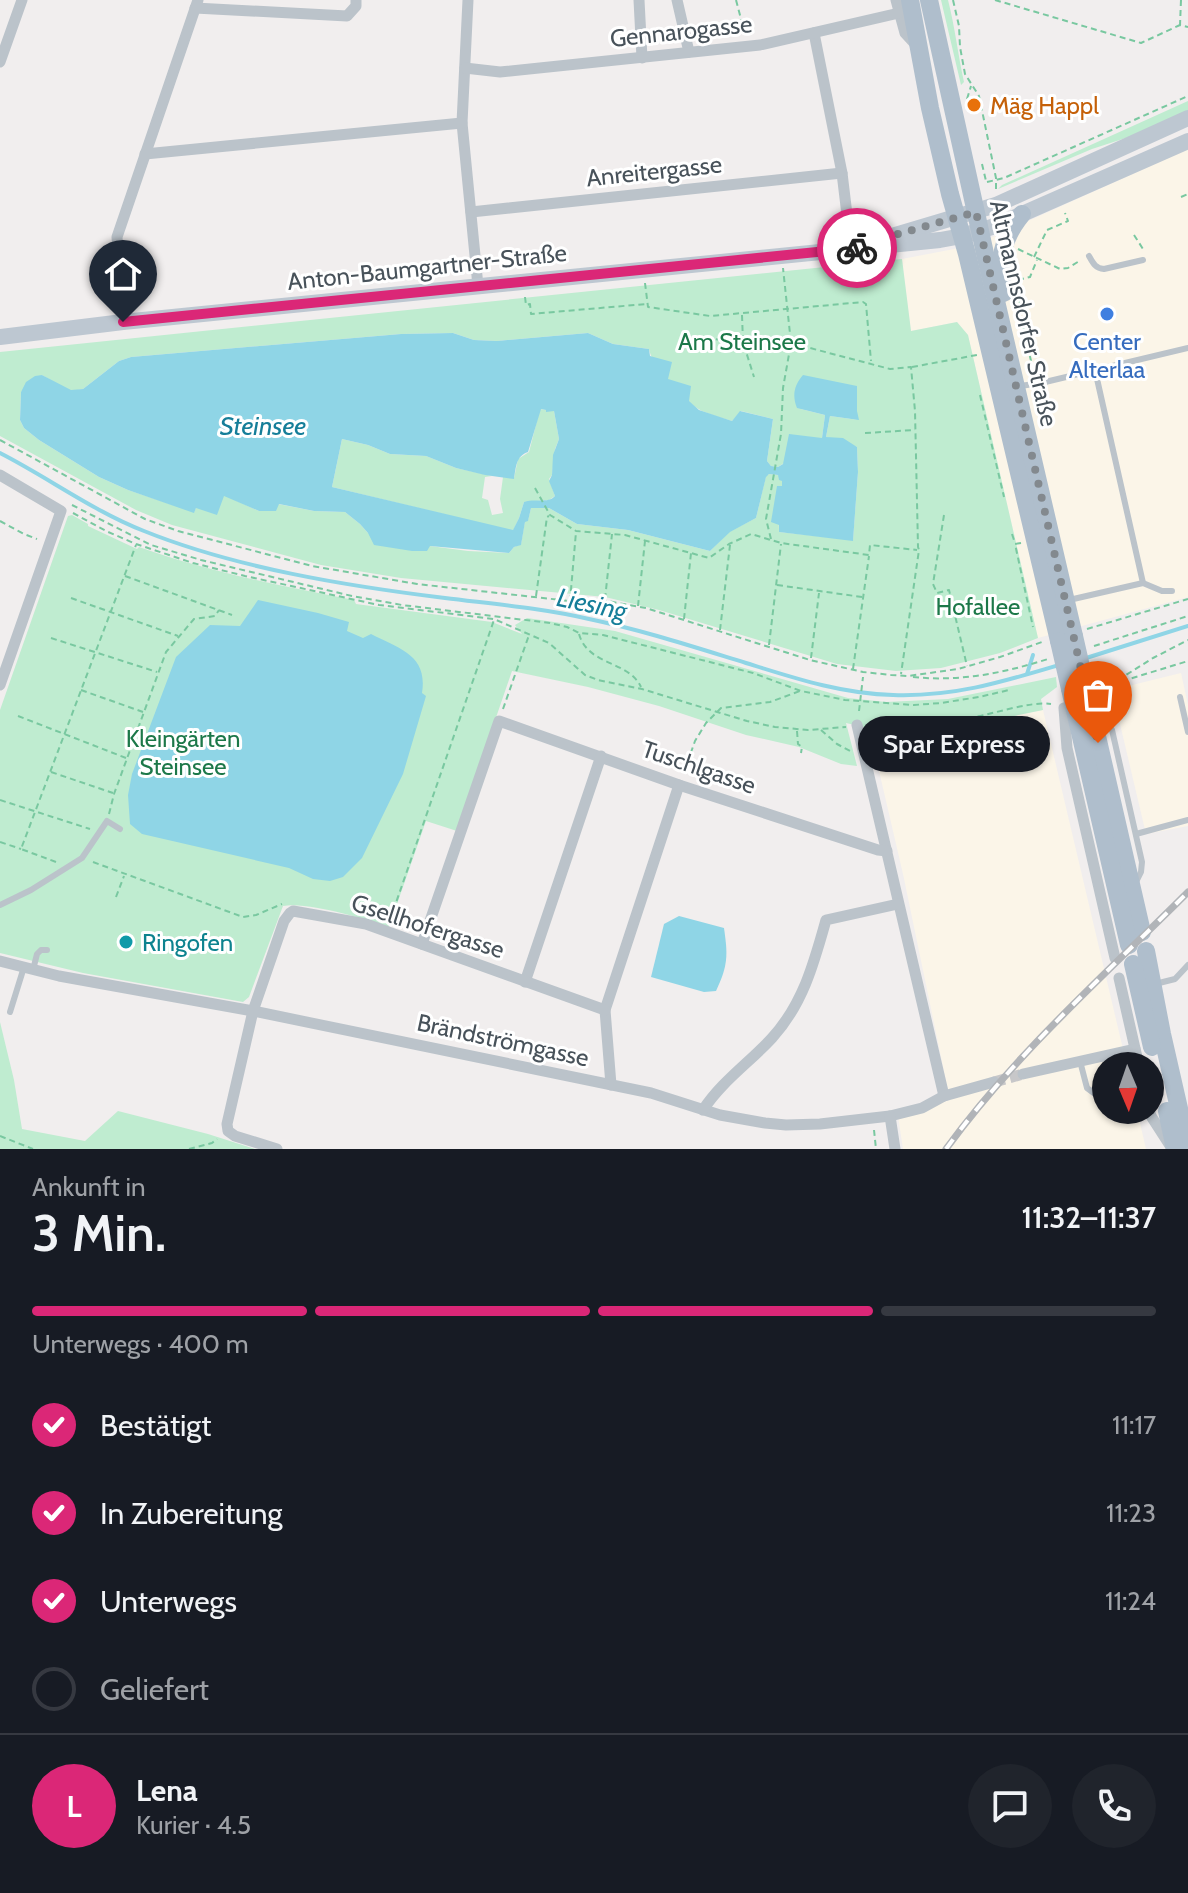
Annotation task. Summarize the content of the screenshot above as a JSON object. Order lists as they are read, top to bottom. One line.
{"streets":{"main road":["Anton-Baumgartner-Straße","Altmannsdorfer Straße"],"street":["Gennarogasse","Anreitergasse","Tuschlgasse","Gsellhofergasse","Brändströmgasse"]},"crossings":[["Gennarogasse","Altmannsdorfer Straße"],["Anton-Baumgartner-Straße","Altmannsdorfer Straße"],["Gsellhofergasse","Brändströmgasse"]],"water":["Steinsee","Liesing"],"parks":["Am Steinsee","Hofallee","Kleingärten Steinsee"],"places":["Mäg Happl","Center Alterlaa","Spar Express","Ringofen"],"north":"bottom","page":{"bubble":"Spar Express","heading":["3 Min.","Ankunft in","11:32–11:37"],"panel":["Lena","Kurier · 4.5"],"bar":"Unterwegs · 400 m","list":[["Bestätigt","11:17"],["In Zubereitung","11:23"],["Unterwegs","11:24"],"Geliefert"],"round":"L"}}
